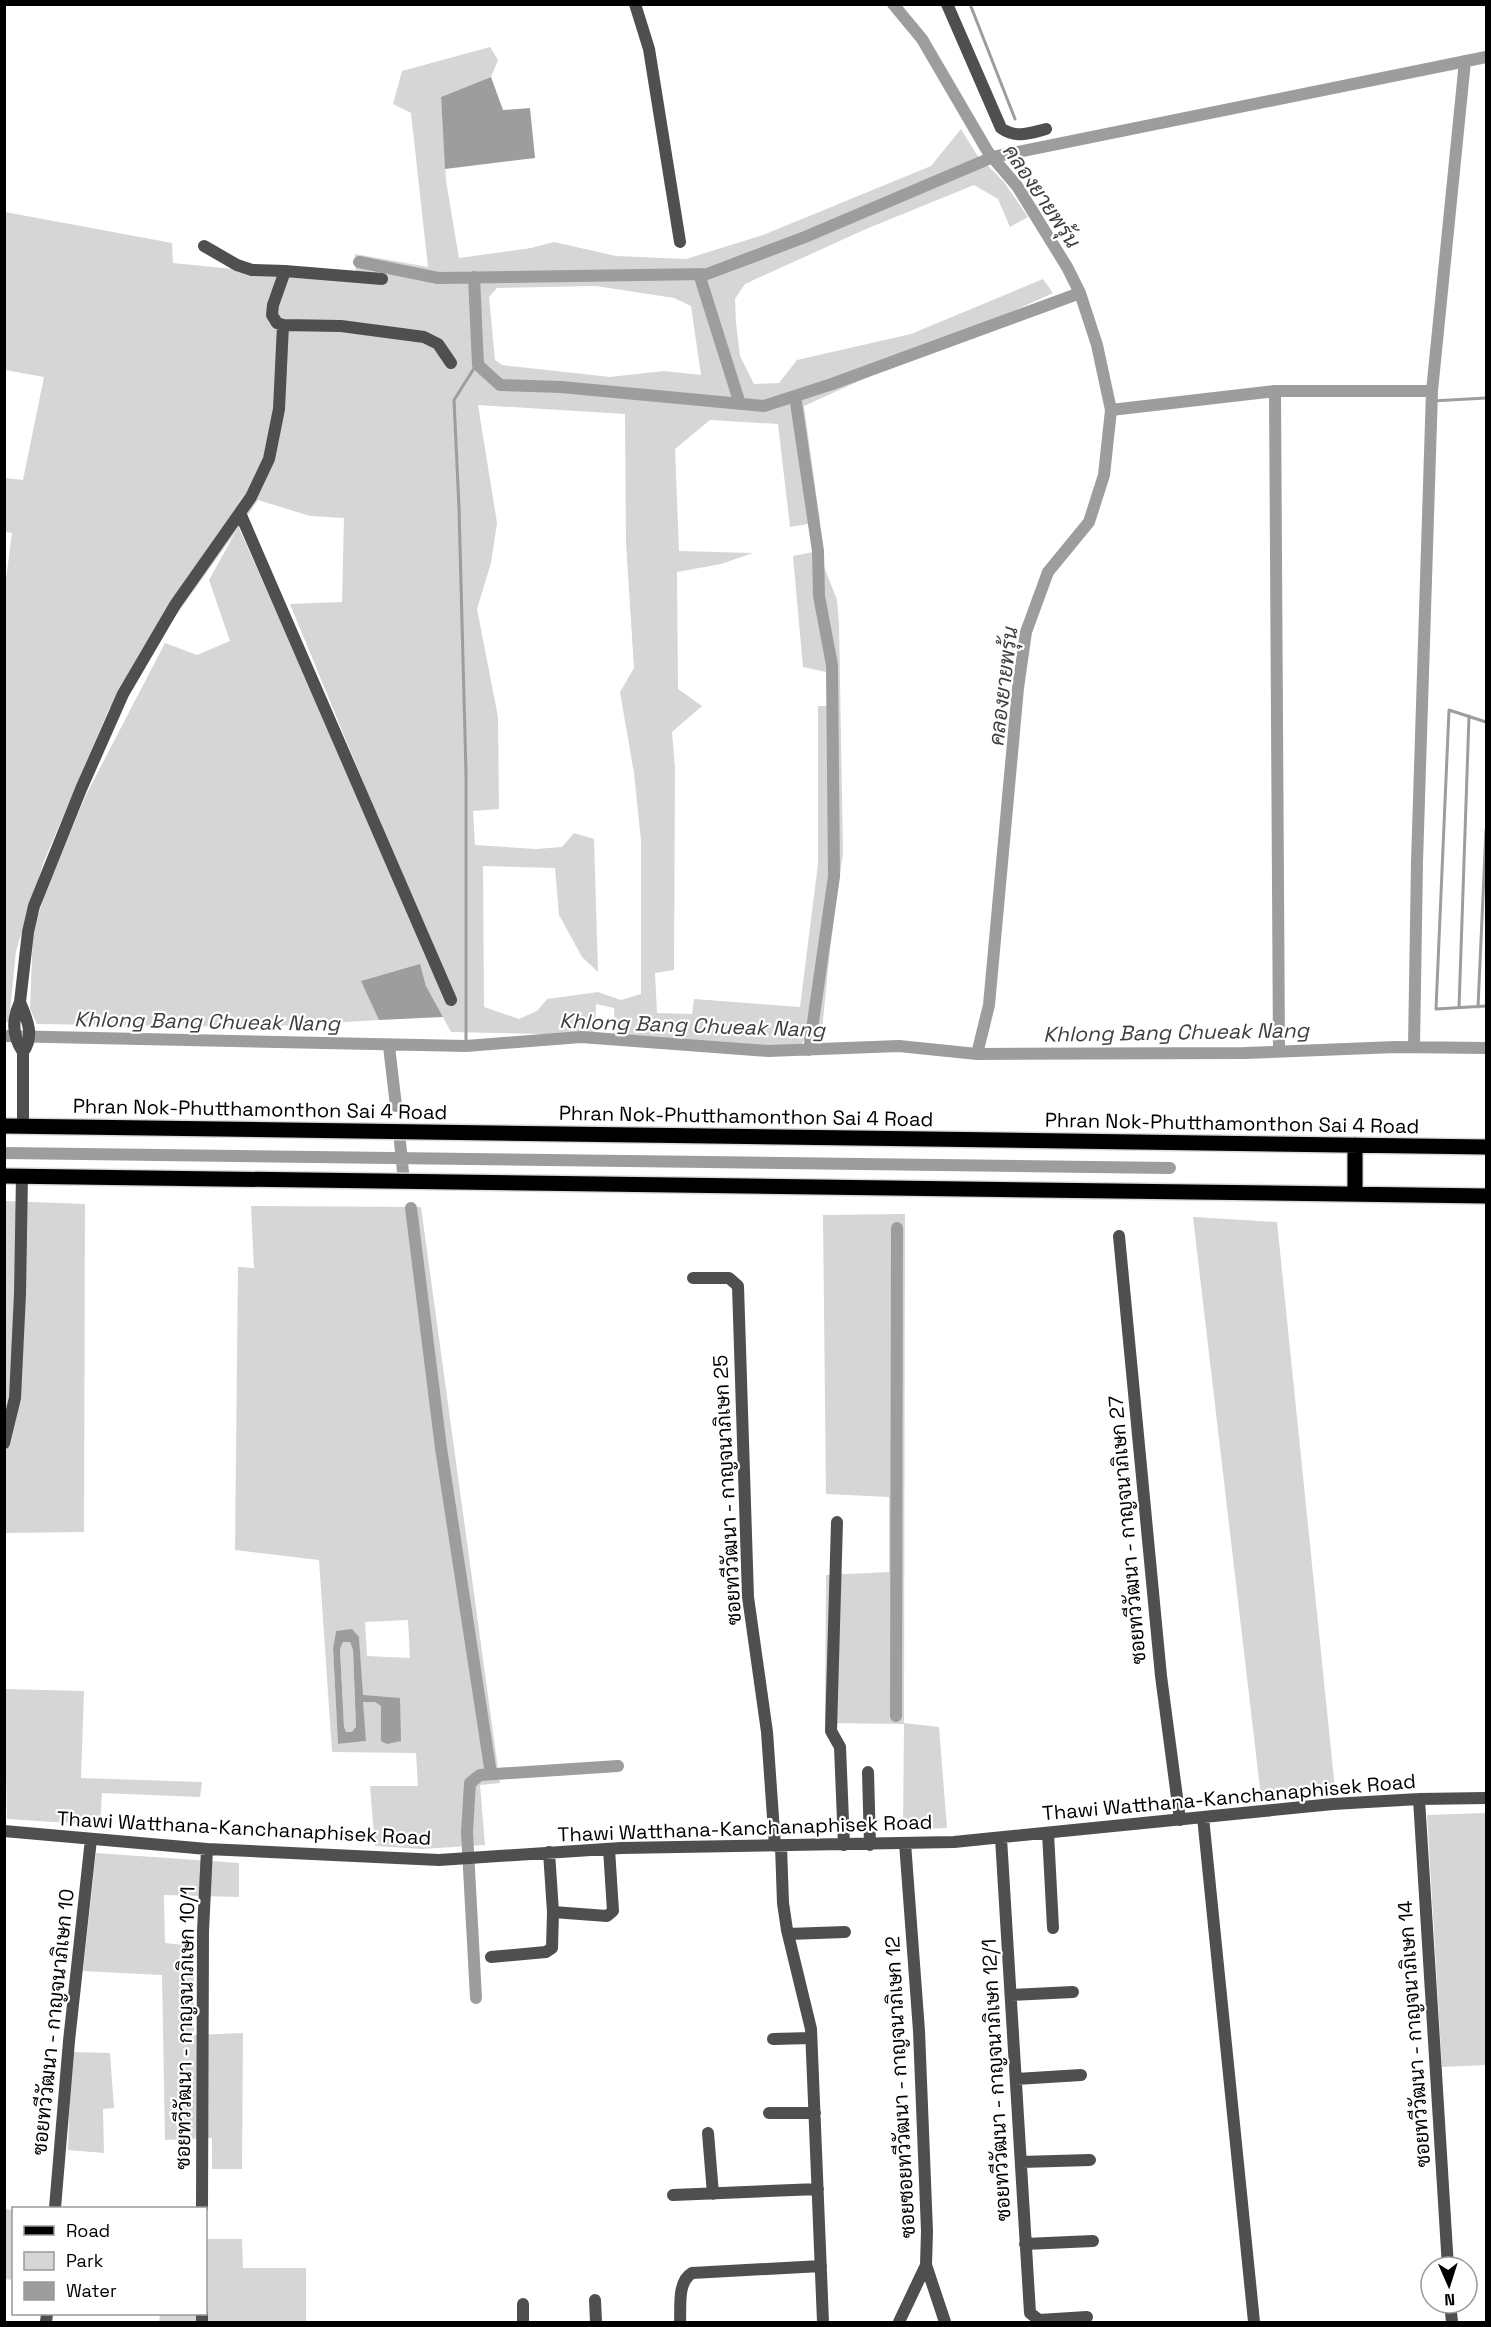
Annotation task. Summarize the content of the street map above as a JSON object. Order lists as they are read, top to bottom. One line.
{"streets":{"main road":["Phran Nok-Phutthamonthon Sai 4 Road"],"street":["ซอยทวีวัฒนา - กาญจนาภิเษก 25","ซอยทวีวัฒนา - กาญจนาภิเษก 27","Thawi Watthana-Kanchanaphisek Road","ซอยทวีวัฒนา - กาญจนาภิเษก 10","ซอยทวีวัฒนา - กาญจนาภิเษก 10/1","ซอยทวีวัฒนา - กาญจนาภิเษก 14","ซอยทวีวัฒนา - กาญจนาภิเษก 12/1","ซอยซอยทวีวัฒนา - กาญจนาภิเษก 12"]},"crossings":[["ซอยทวีวัฒนา - กาญจนาภิเษก 25","Thawi Watthana-Kanchanaphisek Road"],["ซอยทวีวัฒนา - กาญจนาภิเษก 27","Thawi Watthana-Kanchanaphisek Road"],["Thawi Watthana-Kanchanaphisek Road","ซอยทวีวัฒนา - กาญจนาภิเษก 10"],["Thawi Watthana-Kanchanaphisek Road","ซอยทวีวัฒนา - กาญจนาภิเษก 10/1"],["Thawi Watthana-Kanchanaphisek Road","ซอยทวีวัฒนา - กาญจนาภิเษก 14"],["Thawi Watthana-Kanchanaphisek Road","ซอยทวีวัฒนา - กาญจนาภิเษก 12/1"],["Thawi Watthana-Kanchanaphisek Road","ซอยซอยทวีวัฒนา - กาญจนาภิเษก 12"]],"water":["คลองยายพรุ้น","Khlong Bang Chueak Nang"],"legend":["Road","Park","Water"],"north":"bottom"}
